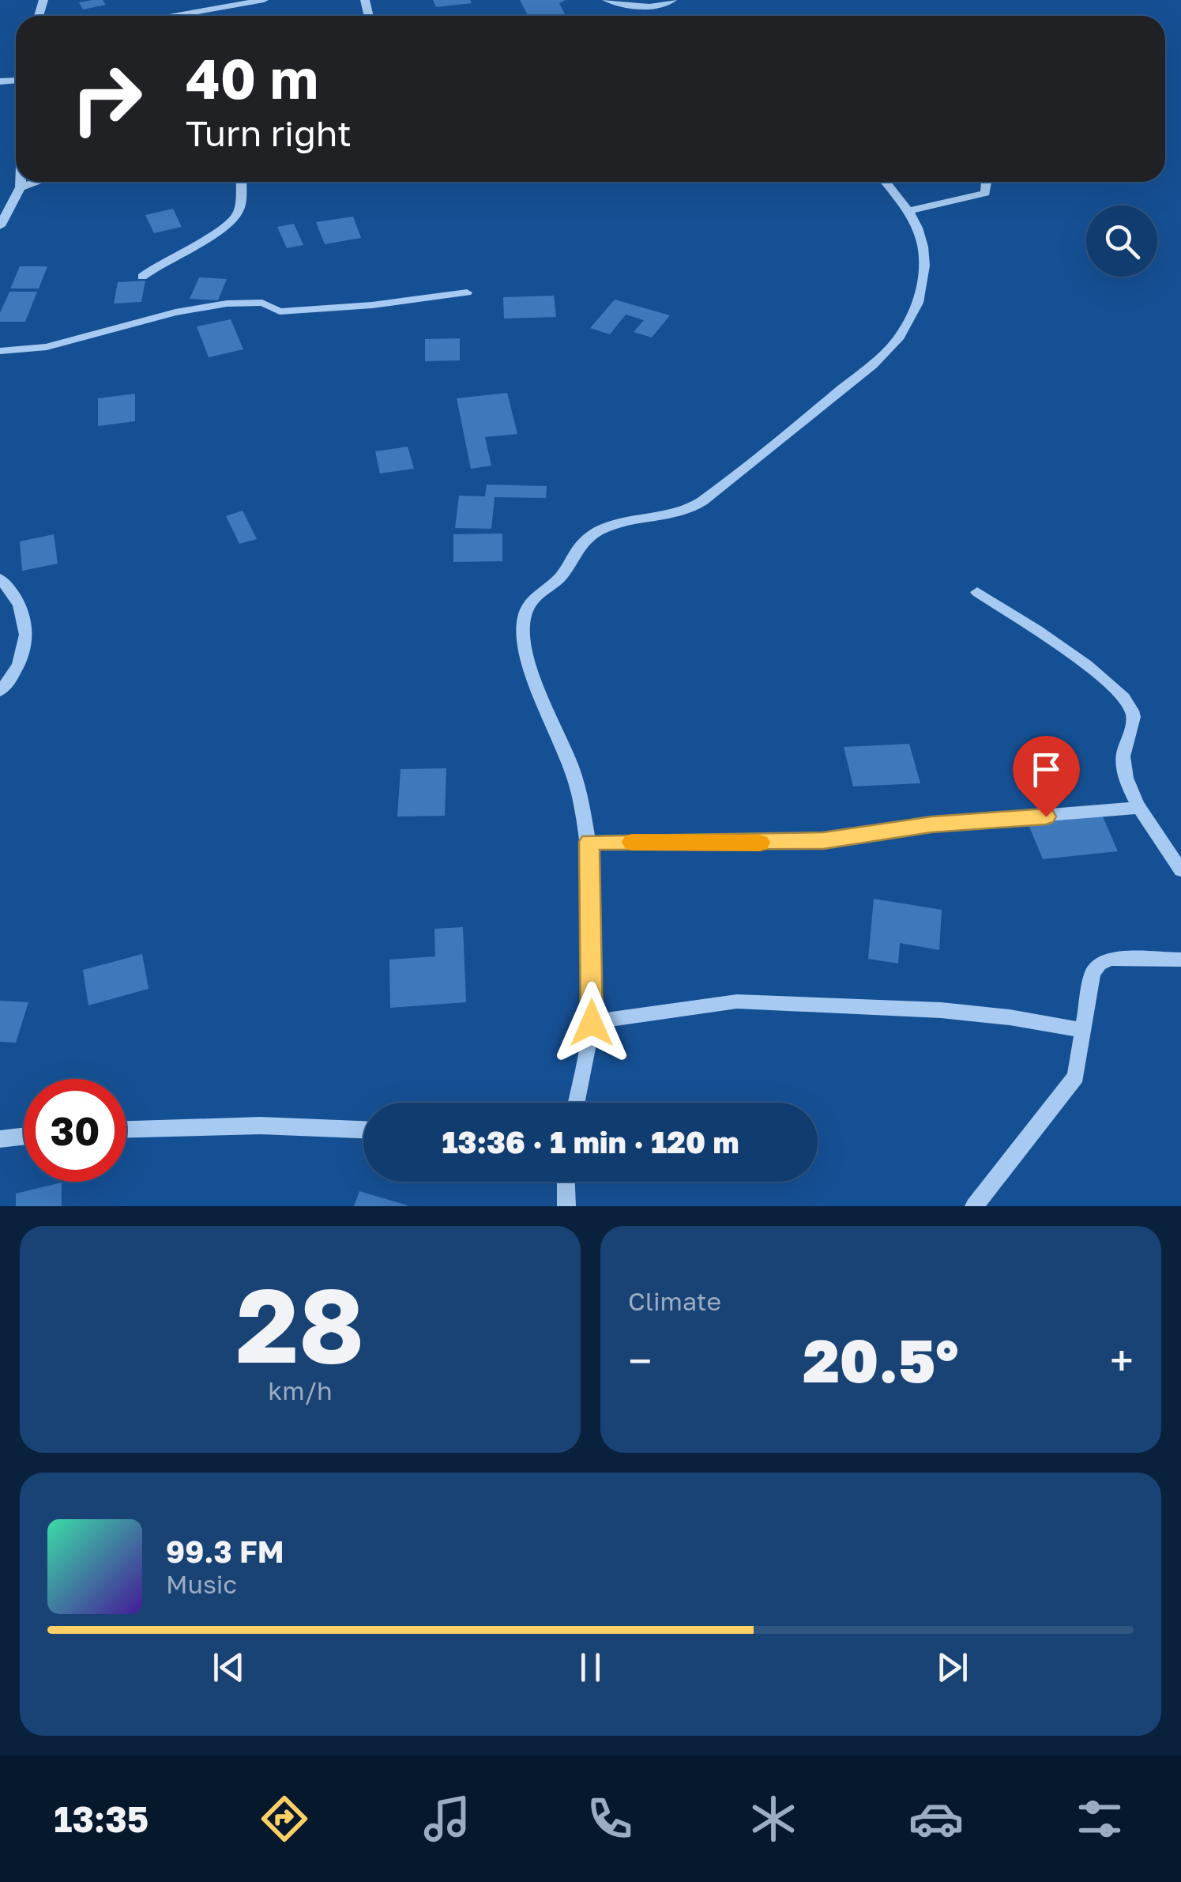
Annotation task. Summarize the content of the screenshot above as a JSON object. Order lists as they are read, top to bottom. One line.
{"page":{"turn":["40 m","Turn right"],"limit":"30","trip":"13:36 · 1 min · 120 m","tile":[["28","km/h"],"Climate"],"heat":["−","20.5°","+"],"song":["99.3 FM","Music"],"tabs":"13:35"}}
